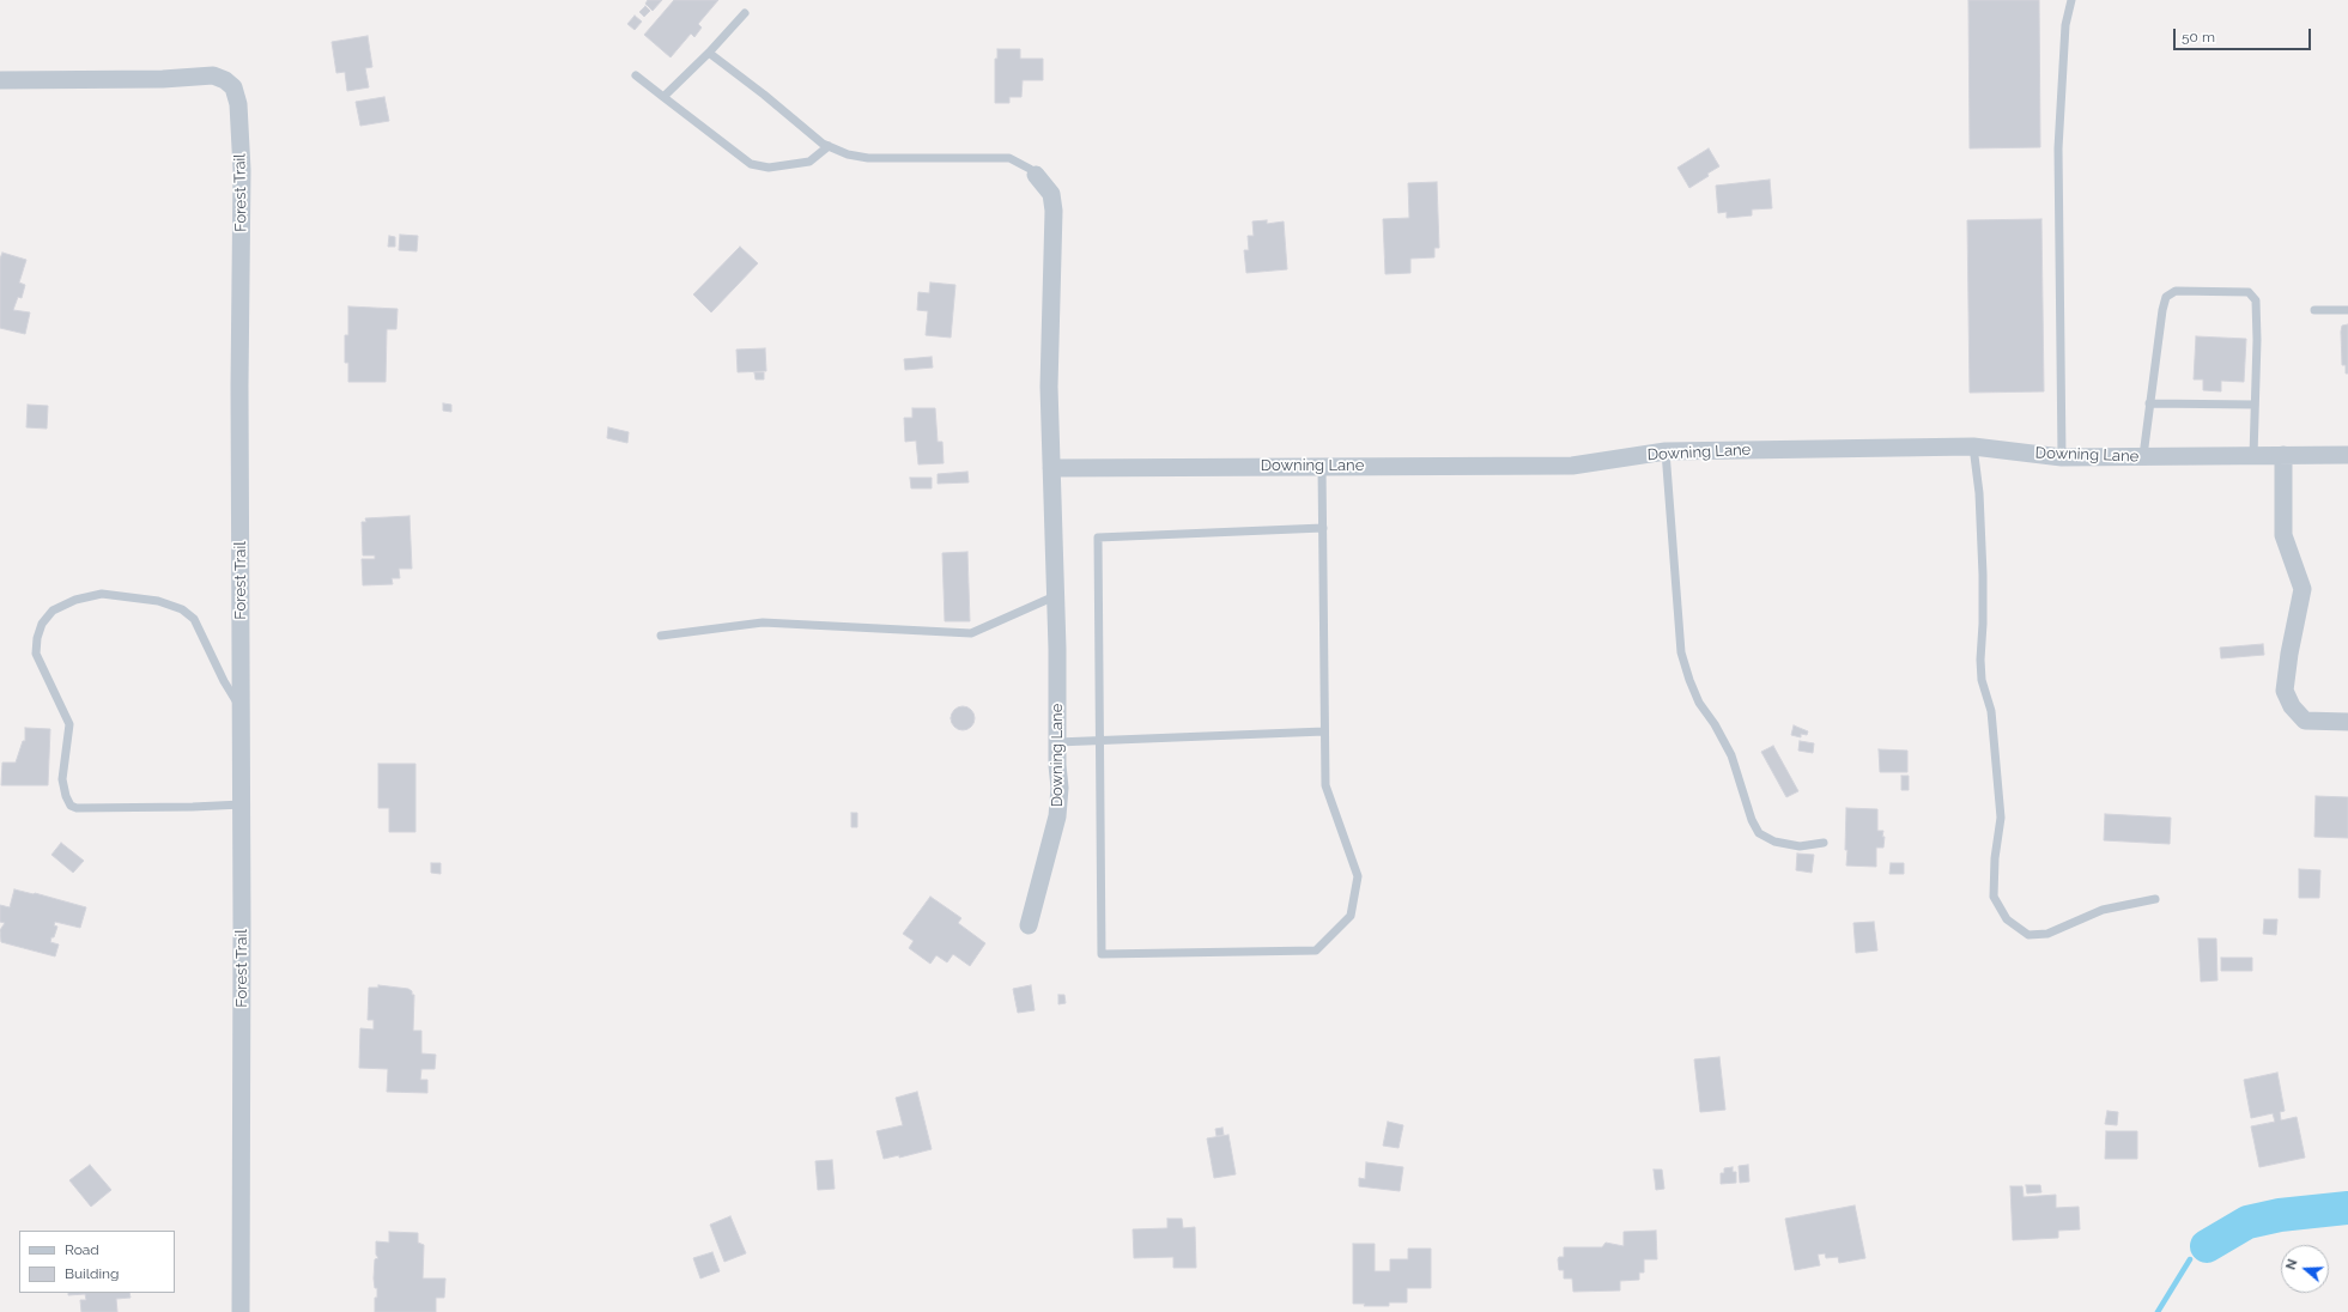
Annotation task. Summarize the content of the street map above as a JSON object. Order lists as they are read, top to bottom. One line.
{"streets":{"street":["Forest Trail","Downing Lane"]},"legend":["Road","Building"],"scale_bar":"50 m","north":"left"}
